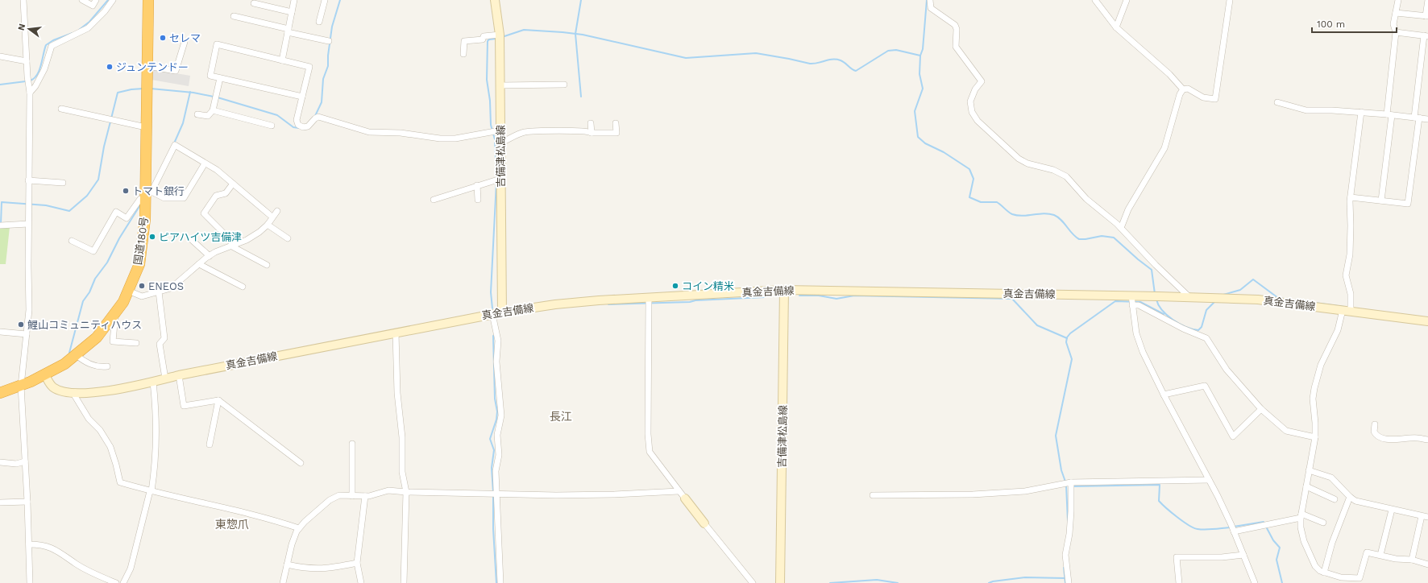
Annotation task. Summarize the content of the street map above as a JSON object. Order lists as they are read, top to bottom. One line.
{"streets":{"highway":["国道180号"],"main road":["吉備津松島線","真金吉備線"]},"crossings":[["吉備津松島線","真金吉備線"],["国道180号","真金吉備線"]],"districts":["長江","東惣爪"],"places":["セレマ","ジュンテンドー","トマト銀行","ピアハイツ吉備津","ENEOS","コイン精米","鯉山コミュニティハウス"],"scale_bar":"100 m","north":"left"}
